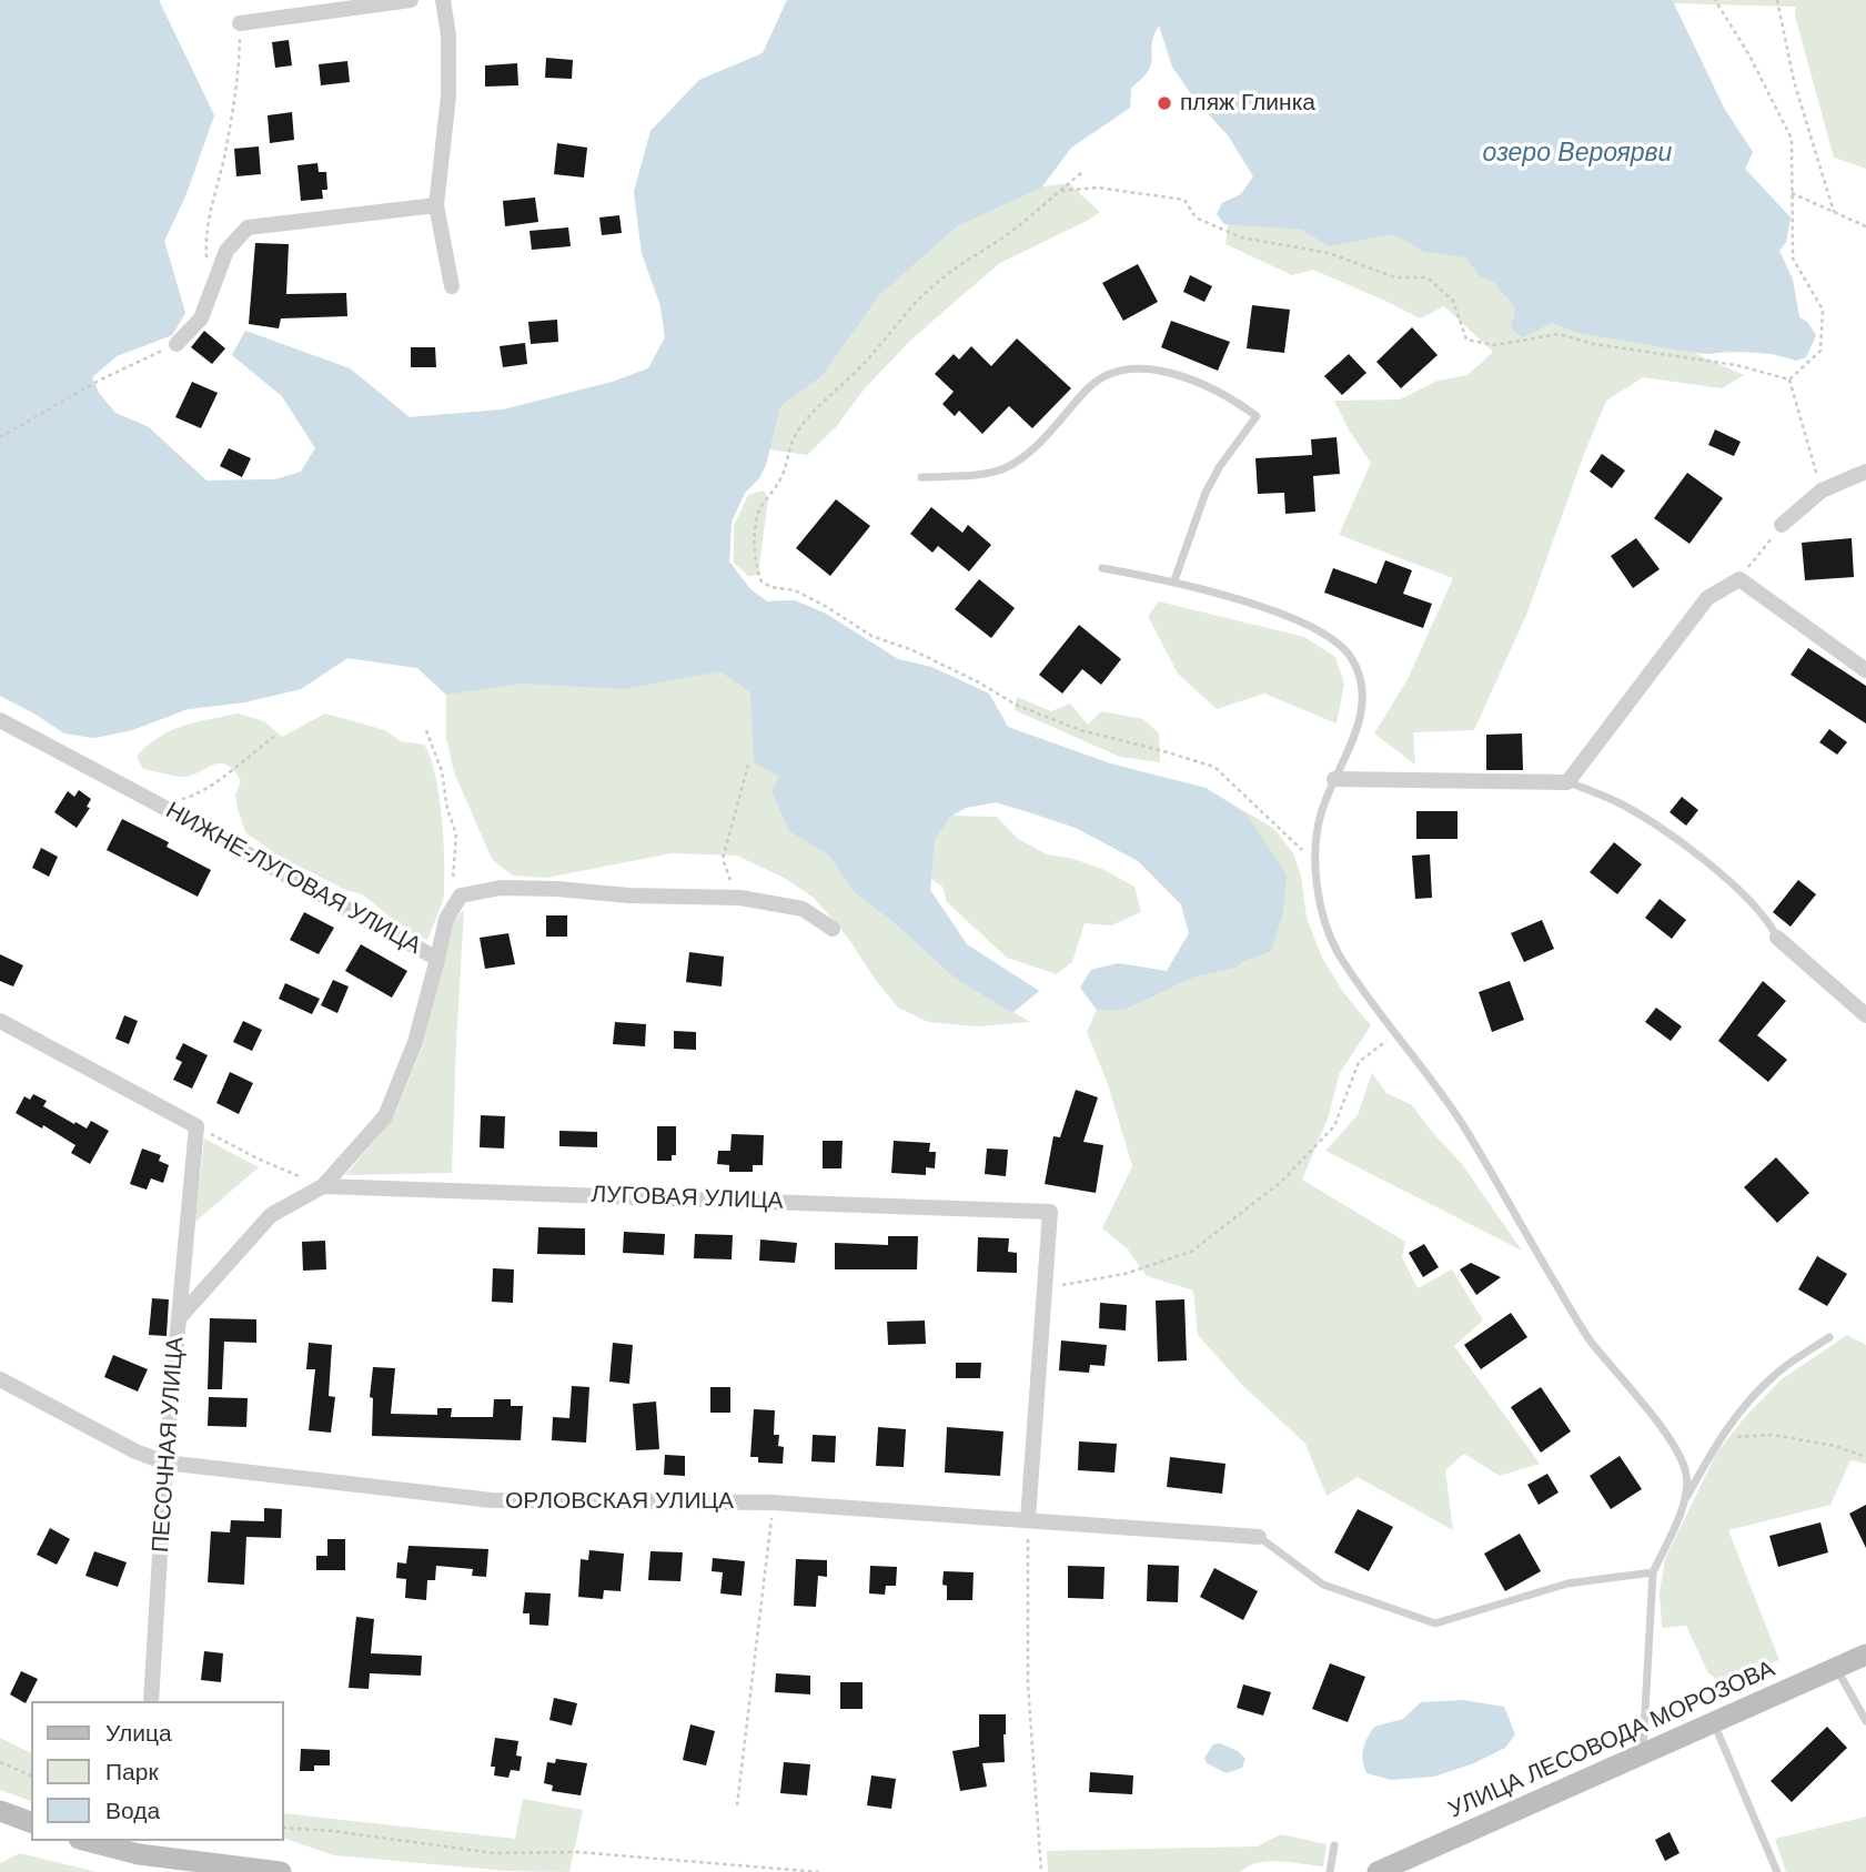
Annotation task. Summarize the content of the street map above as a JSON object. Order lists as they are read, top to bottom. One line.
{"streets":{"street":["НИЖНЕ-ЛУГОВАЯ УЛИЦА","ЛУГОВАЯ УЛИЦА","ПЕСОЧНАЯ УЛИЦА","ОРЛОВСКАЯ УЛИЦА","УЛИЦА ЛЕСОВОДА МОРОЗОВА"]},"crossings":[["НИЖНЕ-ЛУГОВАЯ УЛИЦА","ПЕСОЧНАЯ УЛИЦА"],["ЛУГОВАЯ УЛИЦА","ПЕСОЧНАЯ УЛИЦА"],["ПЕСОЧНАЯ УЛИЦА","ОРЛОВСКАЯ УЛИЦА"]],"water":["озеро Вероярви"],"places":["пляж Глинка"],"legend":["Улица","Парк","Вода"]}
